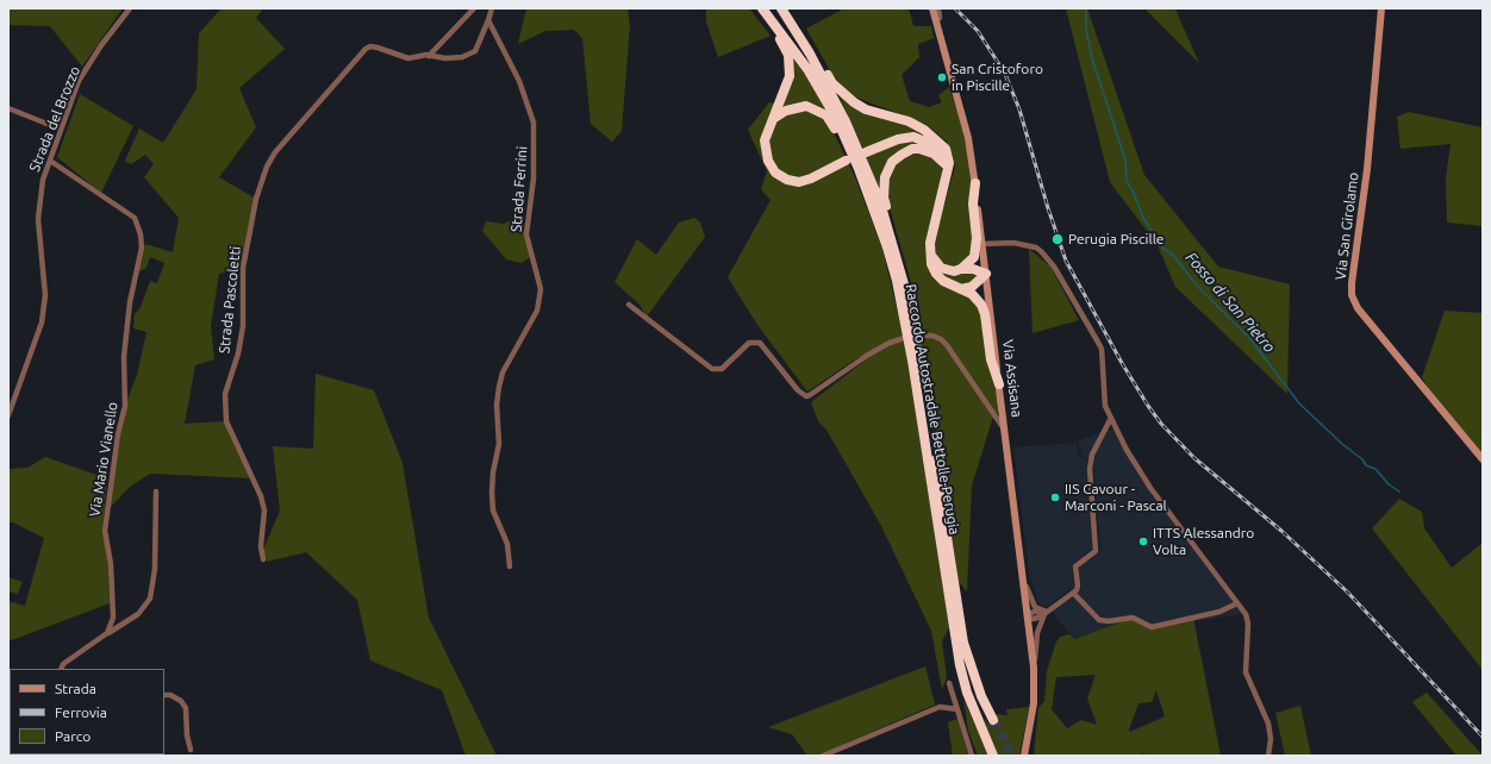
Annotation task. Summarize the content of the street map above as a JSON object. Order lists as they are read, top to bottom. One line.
{"streets":{"highway":["Raccordo Autostradale Bettolle-Perugia"],"main road":["Via San Girolamo","Via Assisana"],"street":["Strada del Brozzo","Strada Ferrini","Strada Pascoletti","Via Mario Vianello"]},"crossings":[["Strada del Brozzo","Via Mario Vianello"],["Strada Ferrini","Strada Pascoletti"]],"water":["Fosso di San Pietro"],"places":["San Cristoforo in Piscille","Perugia Piscille","IIS Cavour - Marconi - Pascal","ITTS Alessandro Volta"],"legend":["Strada","Ferrovia","Parco"]}
